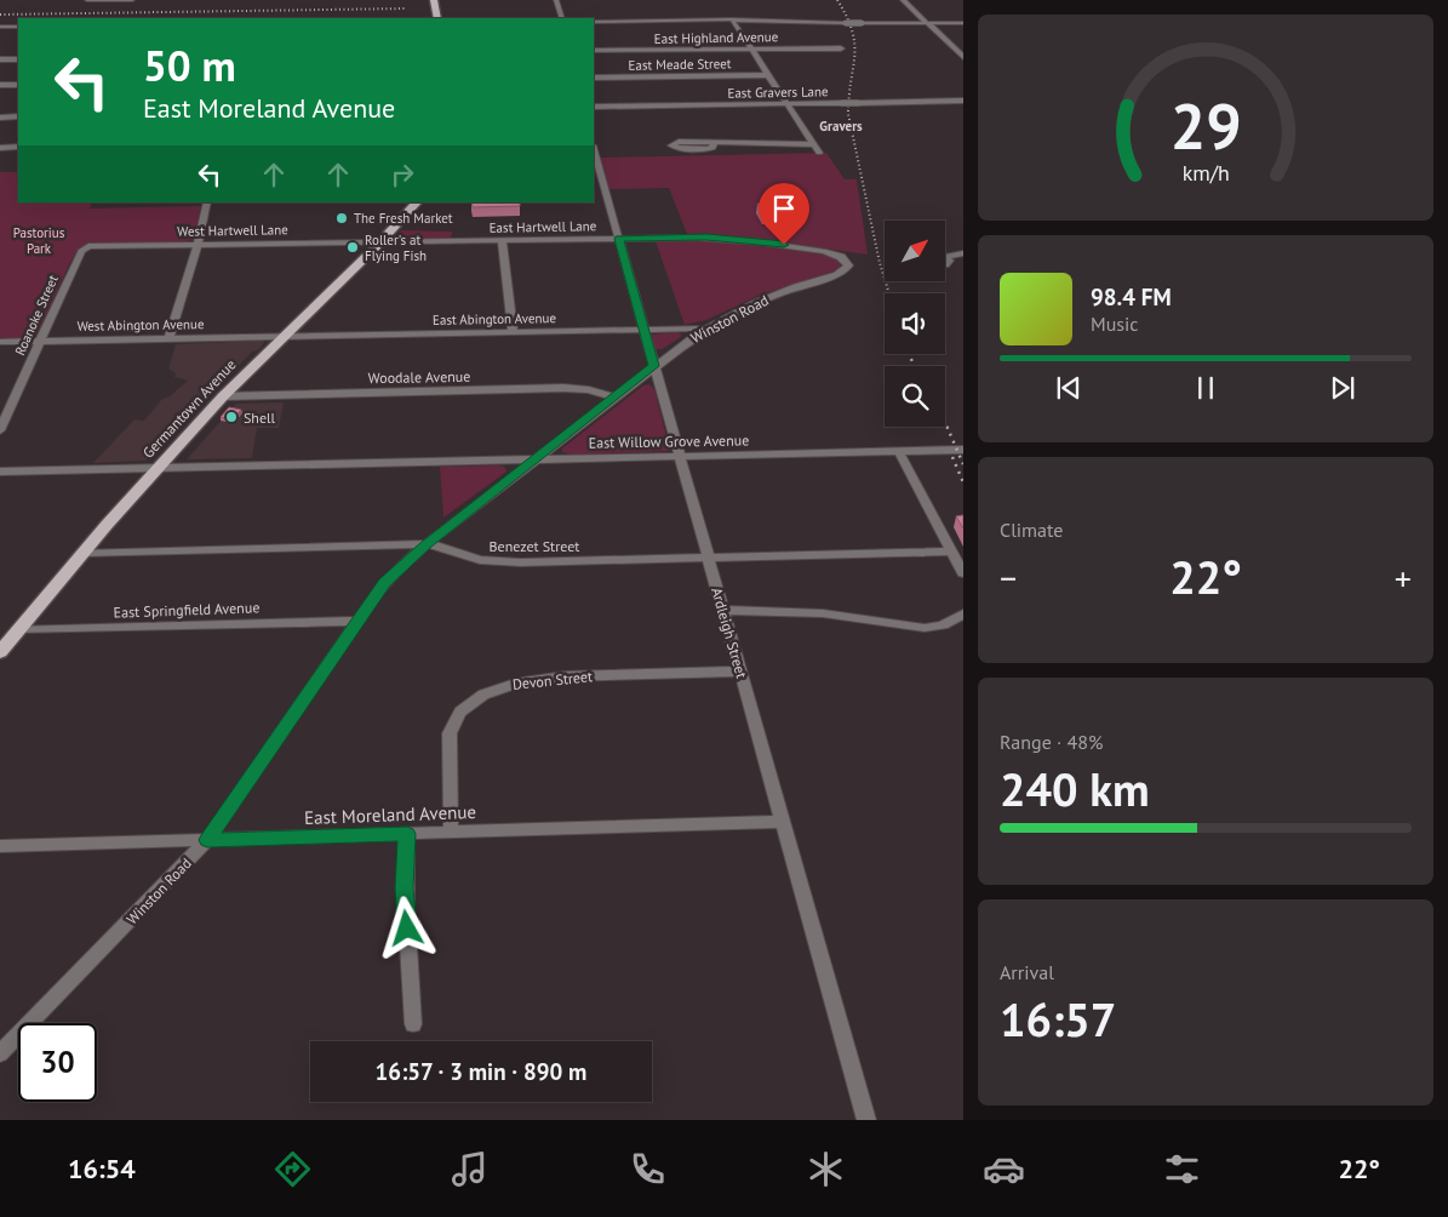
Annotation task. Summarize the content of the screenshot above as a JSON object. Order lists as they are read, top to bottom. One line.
{"streets":{"main road":["Germantown Avenue"],"street":["East Highland Avenue","East Meade Street","East Gravers Lane","East Hartwell Lane","West Hartwell Lane","Roanoke Street","East Abington Avenue","Winston Road","West Abington Avenue","Woodale Avenue","East Willow Grove Avenue","Benezet Street","East Springfield Avenue","Ardleigh Street","Devon Street","East Moreland Avenue"]},"crossings":[["East Hartwell Lane","West Hartwell Lane"],["East Hartwell Lane","Winston Road"],["East Hartwell Lane","Germantown Avenue"],["East Hartwell Lane","Ardleigh Street"],["West Hartwell Lane","Roanoke Street"],["West Hartwell Lane","Germantown Avenue"],["Roanoke Street","West Abington Avenue"],["East Abington Avenue","Winston Road"],["East Abington Avenue","West Abington Avenue"],["East Abington Avenue","Germantown Avenue"],["East Abington Avenue","Ardleigh Street"],["Winston Road","Woodale Avenue"],["Winston Road","East Willow Grove Avenue"],["Winston Road","Benezet Street"],["Winston Road","East Springfield Avenue"],["Winston Road","Ardleigh Street"],["Winston Road","East Moreland Avenue"],["West Abington Avenue","Germantown Avenue"],["Woodale Avenue","Germantown Avenue"],["Germantown Avenue","East Willow Grove Avenue"],["Germantown Avenue","Benezet Street"],["Germantown Avenue","East Springfield Avenue"],["East Willow Grove Avenue","Ardleigh Street"],["Benezet Street","Ardleigh Street"],["Ardleigh Street","Devon Street"],["Ardleigh Street","East Moreland Avenue"],["Devon Street","East Moreland Avenue"]],"districts":["Gravers"],"parks":["Pastorius Park"],"places":["The Fresh Market","Roller's at Flying Fish","Shell"],"north":"top right","page":{"turn":["50 m","East Moreland Avenue"],"song":["98.4 FM","Music"],"tile":["Climate",["Range · 48%","240 km"],["Arrival","16:57"]],"heat":["−","22°","+"],"limit":"30","trip":"16:57 · 3 min · 890 m","tabs":["16:54","22°"],"gauge":["29","km/h"]}}
